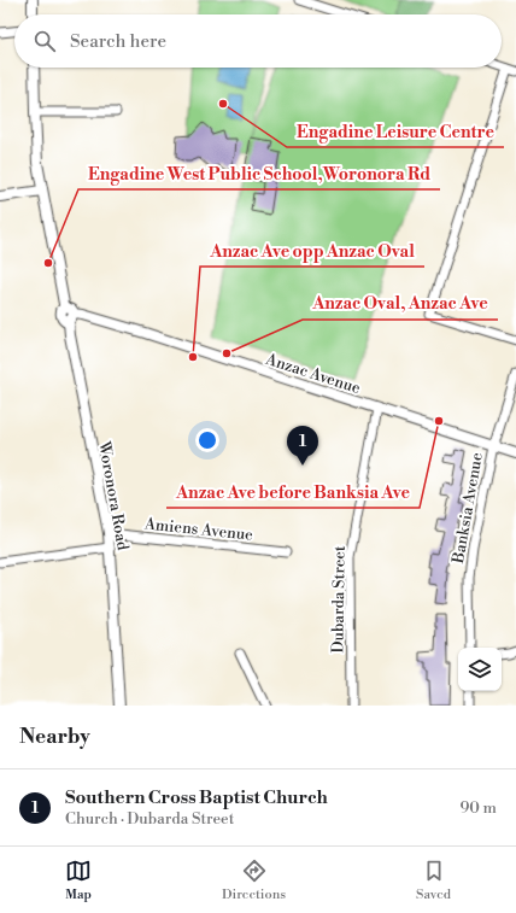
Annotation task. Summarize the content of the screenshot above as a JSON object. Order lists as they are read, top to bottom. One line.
{"streets":{"street":["Anzac Avenue","Woronora Road","Banksia Avenue","Amiens Avenue","Dubarda Street"]},"crossings":[["Anzac Avenue","Woronora Road"],["Anzac Avenue","Banksia Avenue"],["Anzac Avenue","Dubarda Street"],["Woronora Road","Amiens Avenue"]],"places":["Engadine Leisure Centre","Engadine West Public School,Woronora Rd","Anzac Oval, Anzac Ave","Anzac Ave opp Anzac Oval","Anzac Ave before Banksia Ave"],"page":{"search":"Search here","pins":"1","heading":"Nearby","list":[{"mark":"1","name":"Southern Cross Baptist Church","note":"Church · Dubarda Street","value":"90 m"}],"nav":["Map","Directions","Saved"]}}
